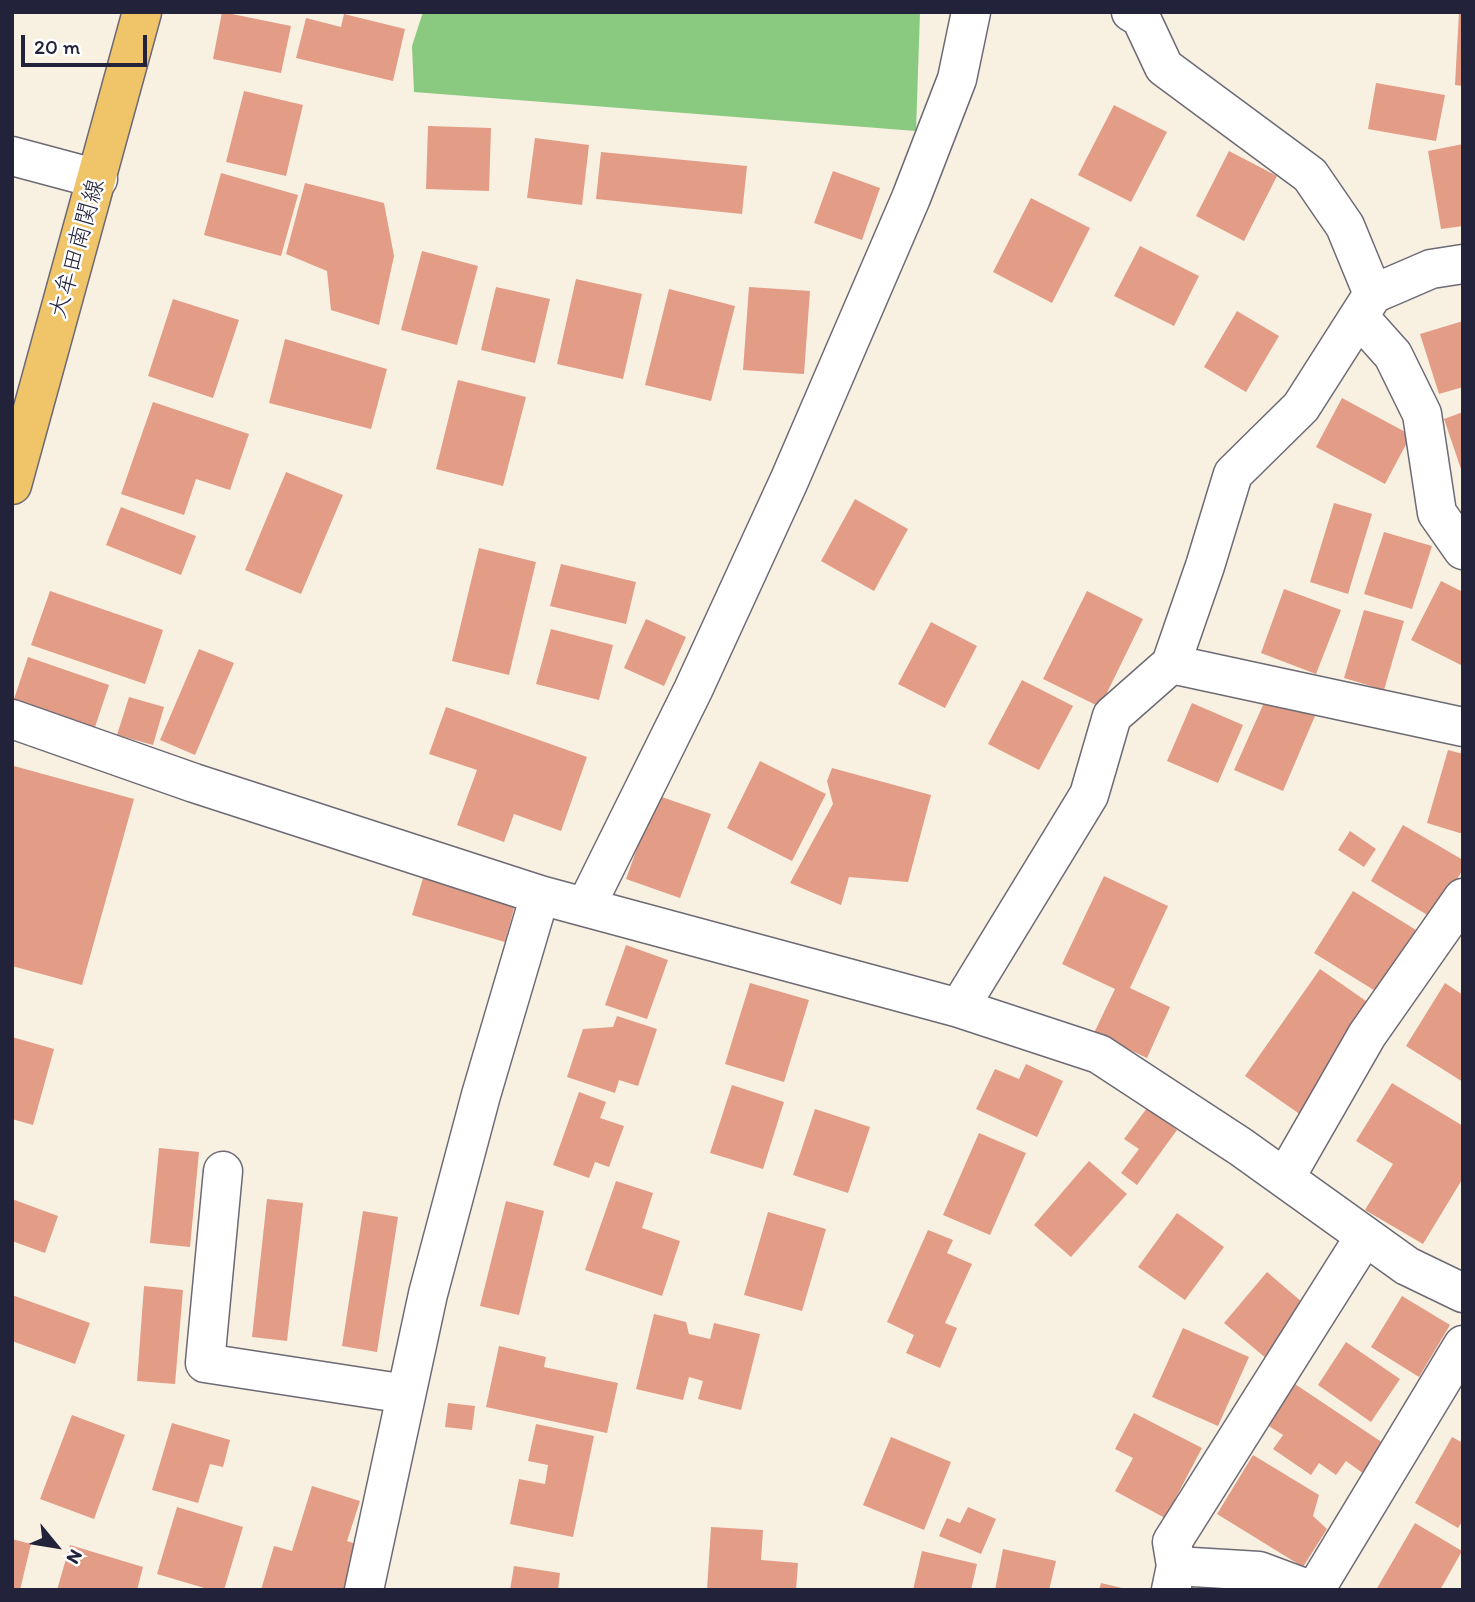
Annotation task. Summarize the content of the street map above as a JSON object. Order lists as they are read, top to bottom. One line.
{"streets":{"main road":["大牟田南関線"]},"scale_bar":"20 m","north":"bottom right"}
